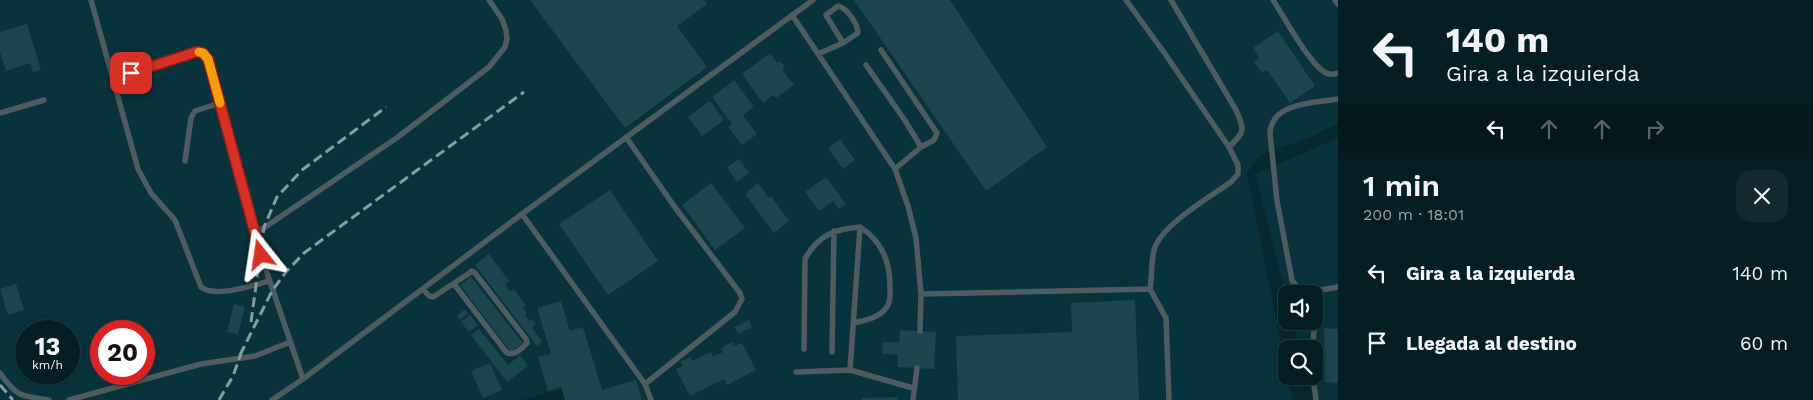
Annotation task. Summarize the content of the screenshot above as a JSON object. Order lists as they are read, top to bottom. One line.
{"page":{"turn":["140 m","Gira a la izquierda"],"heading":["1 min","200 m · 18:01"],"list":[{"name":"Gira a la izquierda","value":"140 m"},{"name":"Llegada al destino","value":"60 m"}],"speed":"13 km/h","limit":"20"}}
